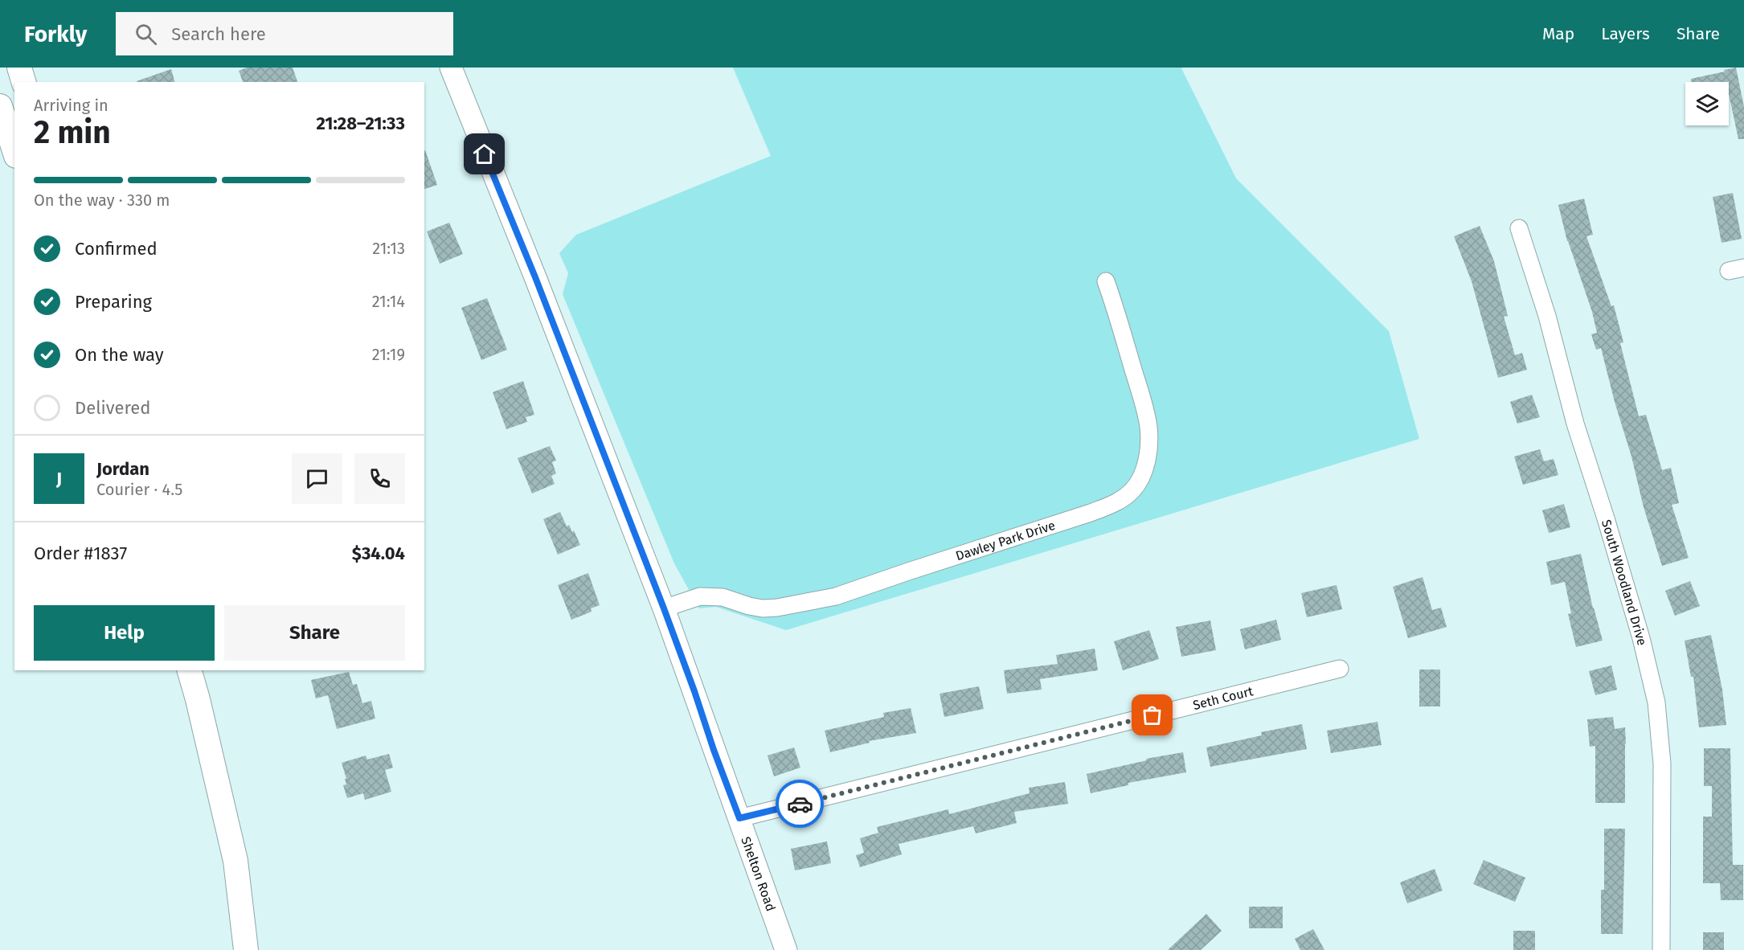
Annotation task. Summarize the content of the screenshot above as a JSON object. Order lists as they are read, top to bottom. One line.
{"streets":{"street":["Dawley Park Drive","South Woodland Drive","Seth Court","Shelton Road"]},"crossings":[["Dawley Park Drive","Shelton Road"],["Seth Court","Shelton Road"]],"page":{"header":"Forkly","search":"Search here","nav":["Map","Layers","Share"],"heading":["2 min","Arriving in","21:28–21:33"],"panel":["Jordan","Courier · 4.5","Order #1837","$34.04"],"bar":"On the way · 330 m","list":[["Confirmed","21:13"],["Preparing","21:14"],["On the way","21:19"],"Delivered"],"round":"J","buttons":["Help","Share"]}}
